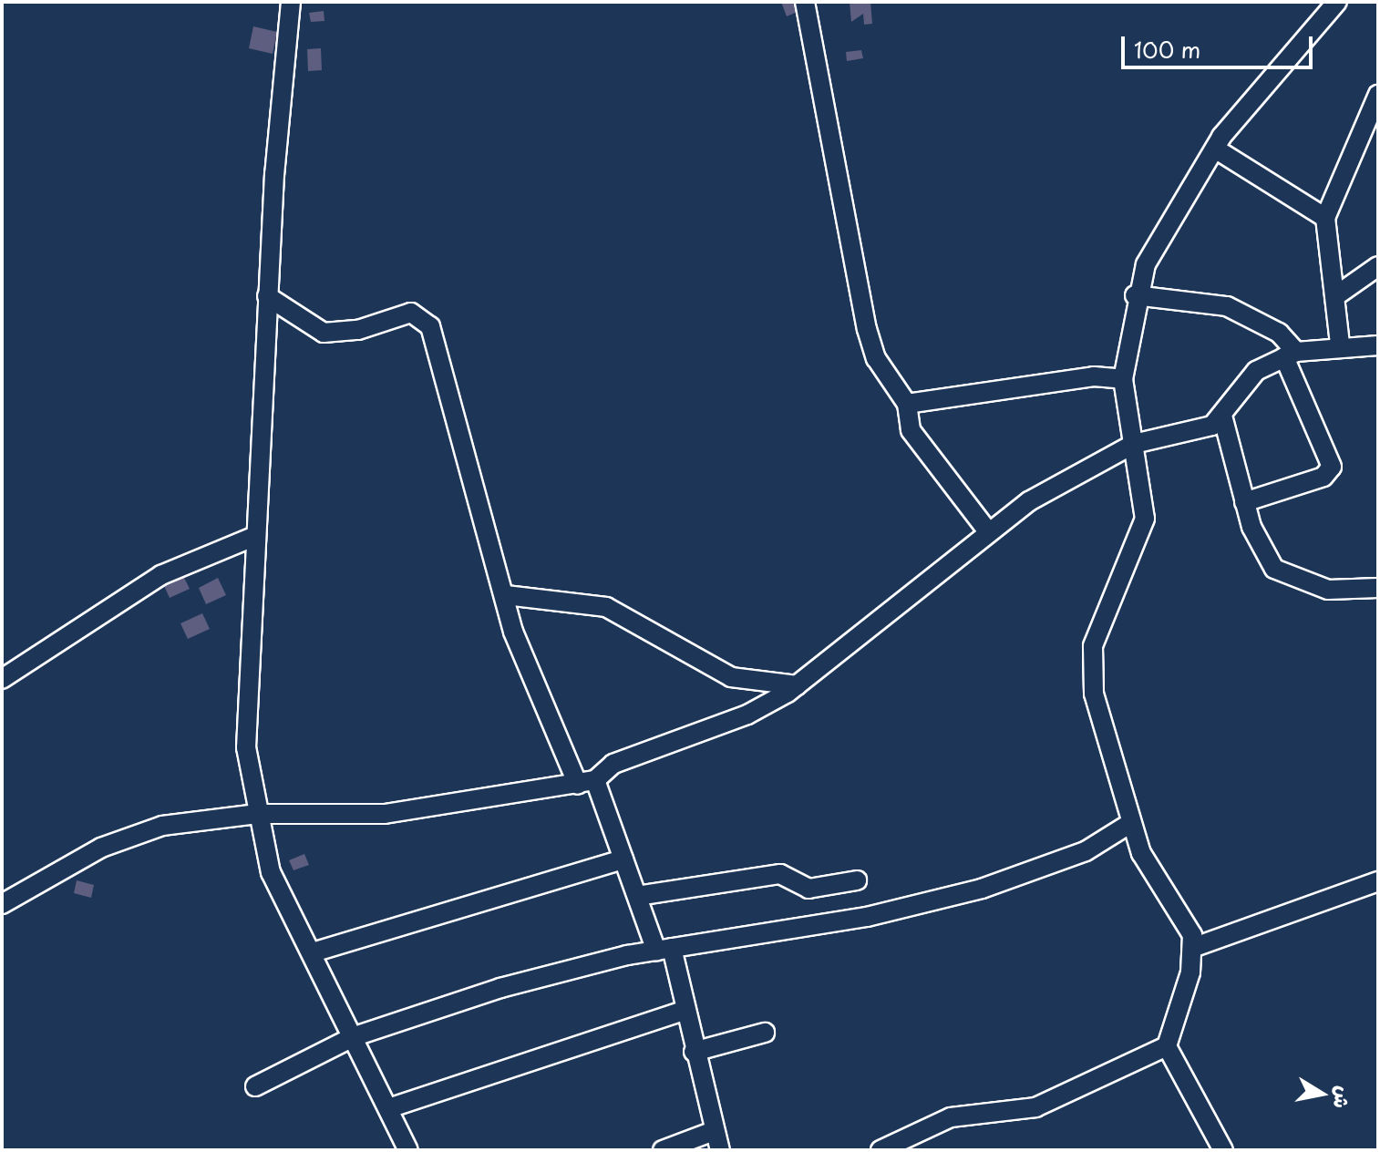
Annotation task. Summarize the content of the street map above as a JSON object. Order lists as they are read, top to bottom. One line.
{"scale_bar":"100 m","north":"right"}
